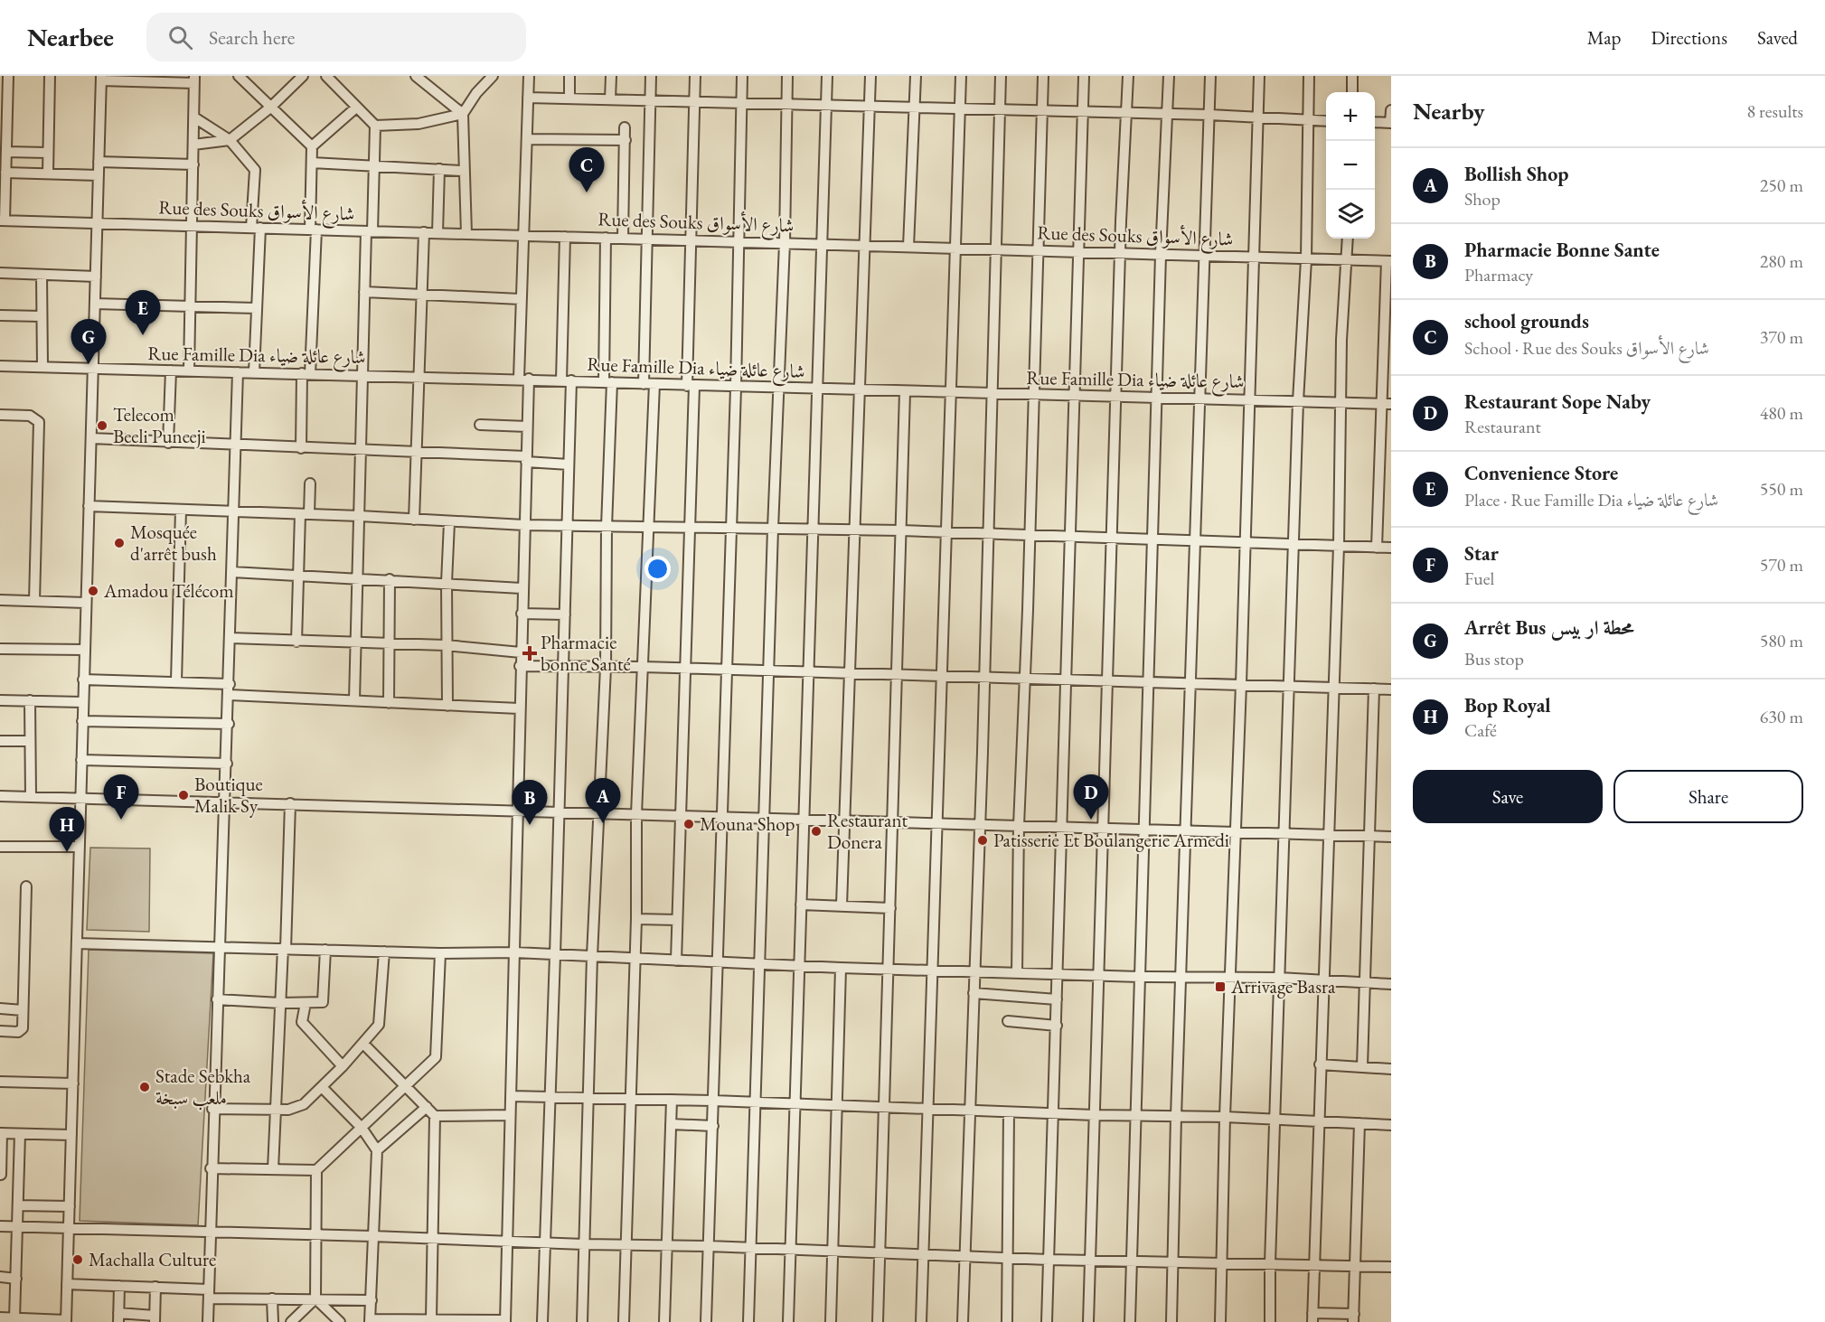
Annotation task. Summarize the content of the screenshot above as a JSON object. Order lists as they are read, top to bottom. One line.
{"streets":{"street":["Rue des Souks شارع الأسواق","Rue Famille Dia شارع عائلة ضياء"]},"places":{"other":["Telecom Beeli Puneeji","Mosquée d'arrêt bush","Amadou Télécom","Boutique Malik Sy","Mouna Shop","Restaurant Donera","Patisserie Et Boulangerie Armedi","Stade Sebkha ملعب سبخة","Machalla Culture"],"health":["Pharmacie bonne Santé"],"transit":["Arrivage Basra"]},"page":{"header":"Nearbee","search":"Search here","nav":["Map","Directions","Saved"],"heading":["Nearby","8 results"],"map_buttons":["+","−"],"list":[{"mark":"A","name":"Bollish Shop","note":"Shop","value":"250 m"},{"mark":"B","name":"Pharmacie Bonne Sante","note":"Pharmacy","value":"280 m"},{"mark":"C","name":"school grounds","note":"School · Rue des Souks شارع الأسواق","value":"370 m"},{"mark":"D","name":"Restaurant Sope Naby","note":"Restaurant","value":"480 m"},{"mark":"E","name":"Convenience Store","note":"Place · Rue Famille Dia شارع عائلة ضياء","value":"550 m"},{"mark":"F","name":"Star","note":"Fuel","value":"570 m"},{"mark":"G","name":"Arrêt Bus محطة ار بيس","note":"Bus stop","value":"580 m"},{"mark":"H","name":"Bop Royal","note":"Café","value":"630 m"}],"pins":["C","E","G","D","F","A","B","H"],"buttons":["Save","Share"]}}
